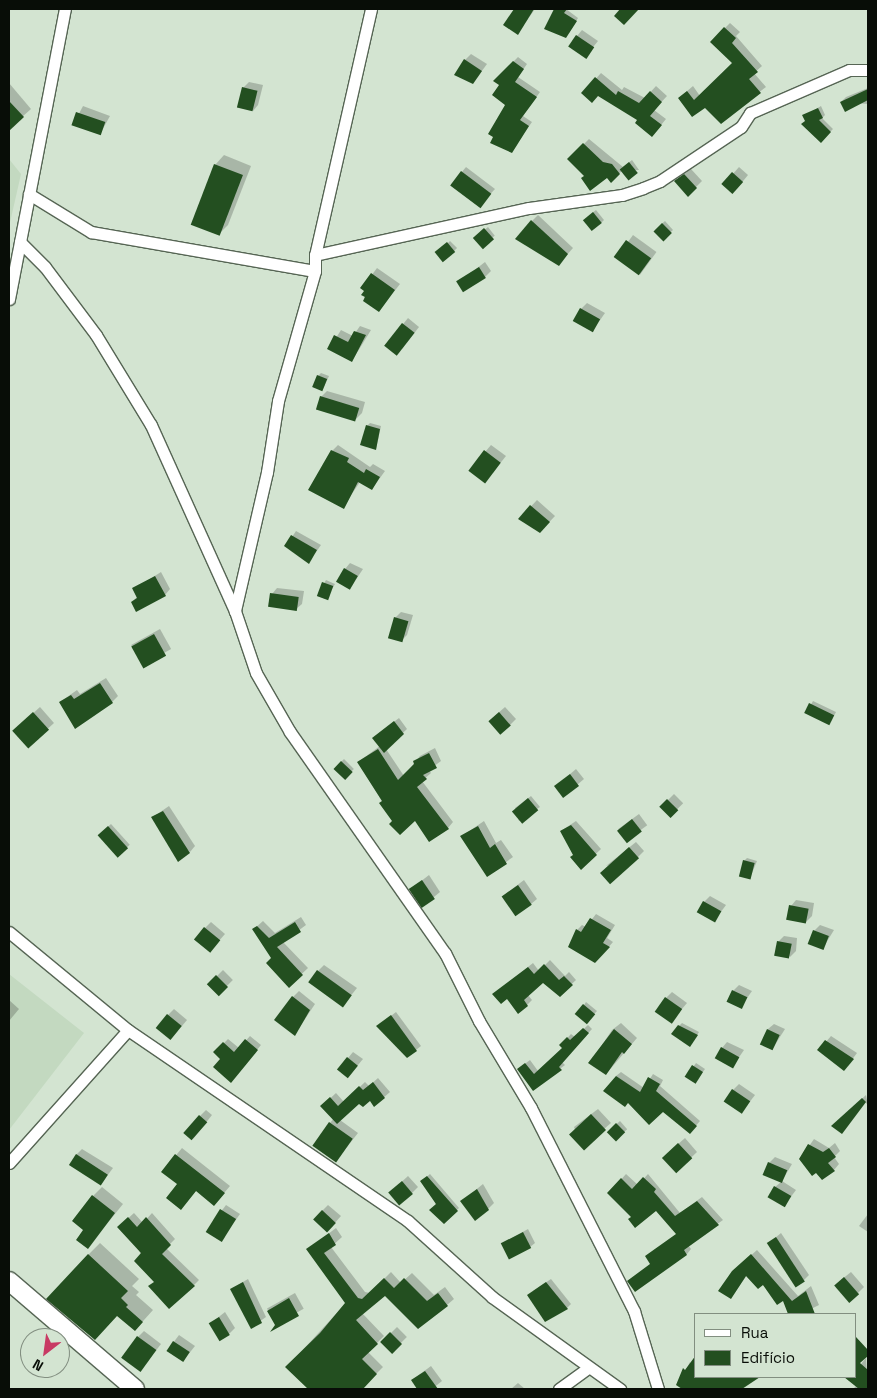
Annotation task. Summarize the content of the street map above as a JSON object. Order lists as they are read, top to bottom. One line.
{"legend":["Rua","Edifício"],"north":"bottom left"}
